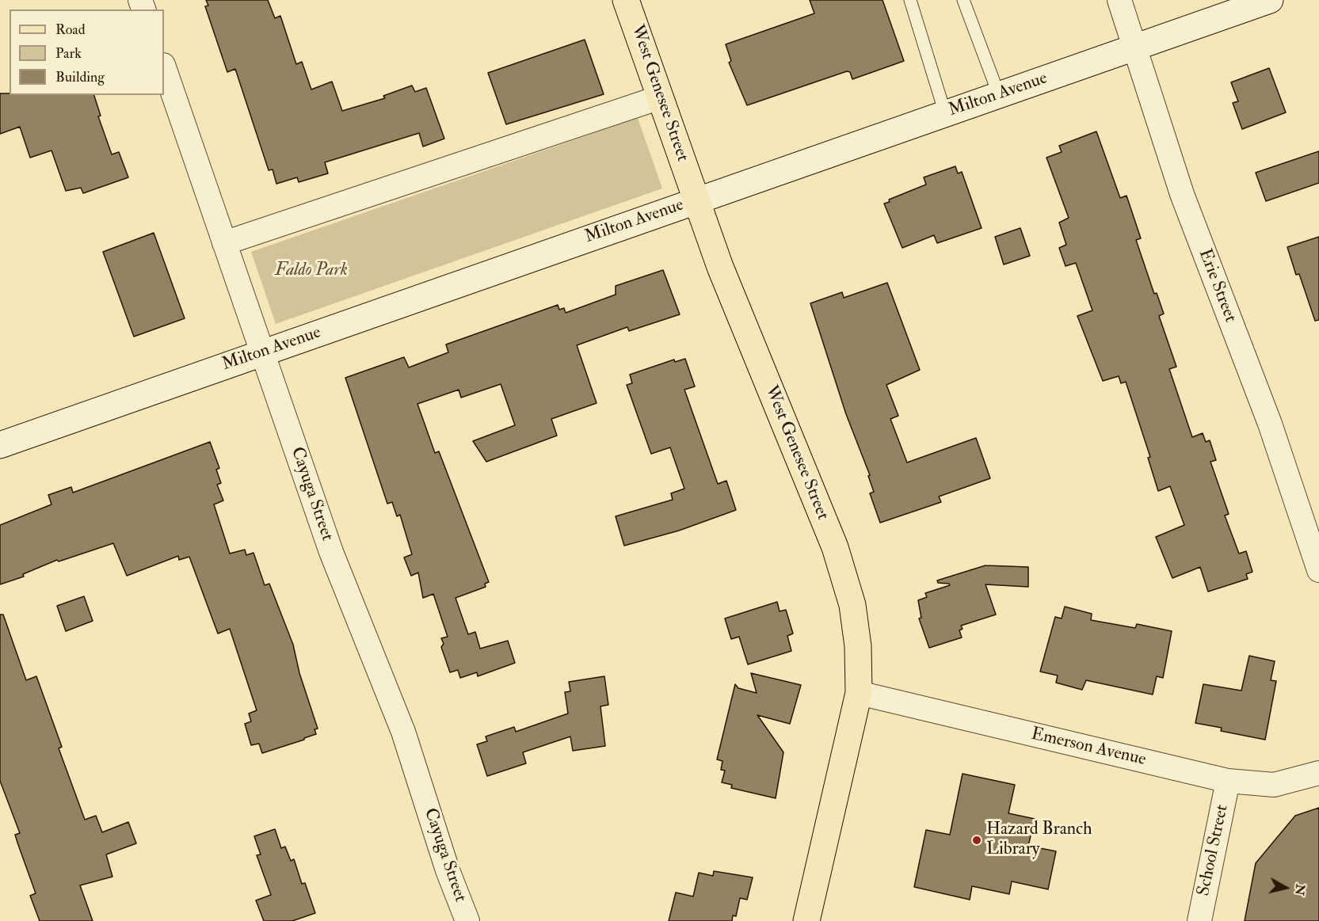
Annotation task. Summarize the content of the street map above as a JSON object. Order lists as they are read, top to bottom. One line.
{"streets":{"main road":["West Genesee Street"],"street":["Milton Avenue","Erie Street","Cayuga Street","Emerson Avenue","School Street"]},"crossings":[["West Genesee Street","Milton Avenue"],["West Genesee Street","Emerson Avenue"],["Milton Avenue","Erie Street"],["Milton Avenue","Cayuga Street"],["Emerson Avenue","School Street"]],"parks":["Faldo Park"],"places":["Hazard Branch Library"],"legend":["Road","Park","Building"],"north":"right"}
